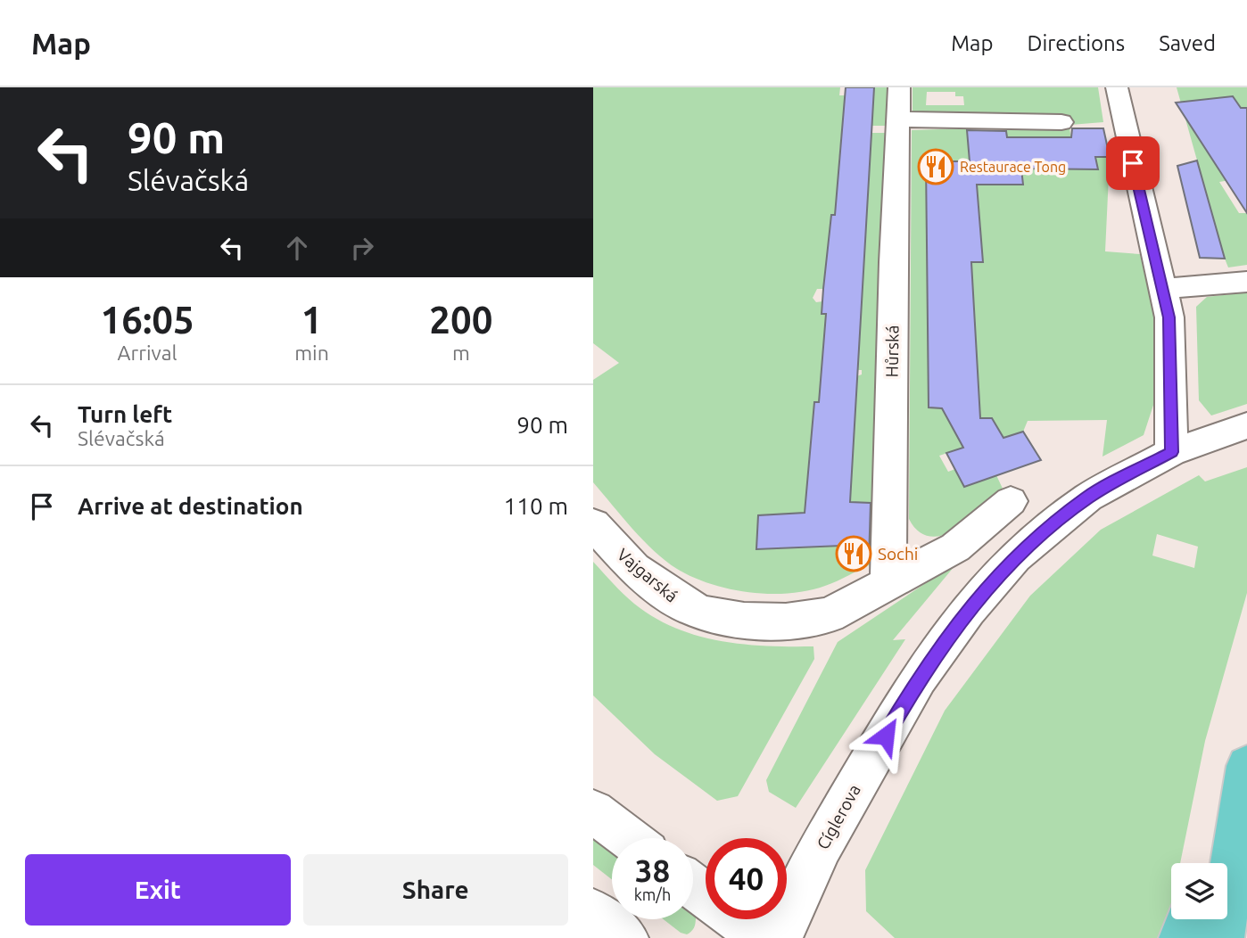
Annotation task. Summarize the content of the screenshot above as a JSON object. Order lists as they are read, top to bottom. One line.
{"streets":{"street":["Hůrská","Vajgarská","Cíglerova"]},"crossings":[["Hůrská","Vajgarská"]],"places":{"restaurant":["Restaurace Tong","Sochi"]},"page":{"header":"Map","nav":["Map","Directions","Saved"],"turn":["90 m","Slévačská"],"eta":["16:05","Arrival","1","min","200","m"],"list":[{"name":"Turn left","note":"Slévačská","value":"90 m"},{"name":"Arrive at destination","value":"110 m"}],"speed":"38 km/h","limit":"40","buttons":["Exit","Share"]}}
